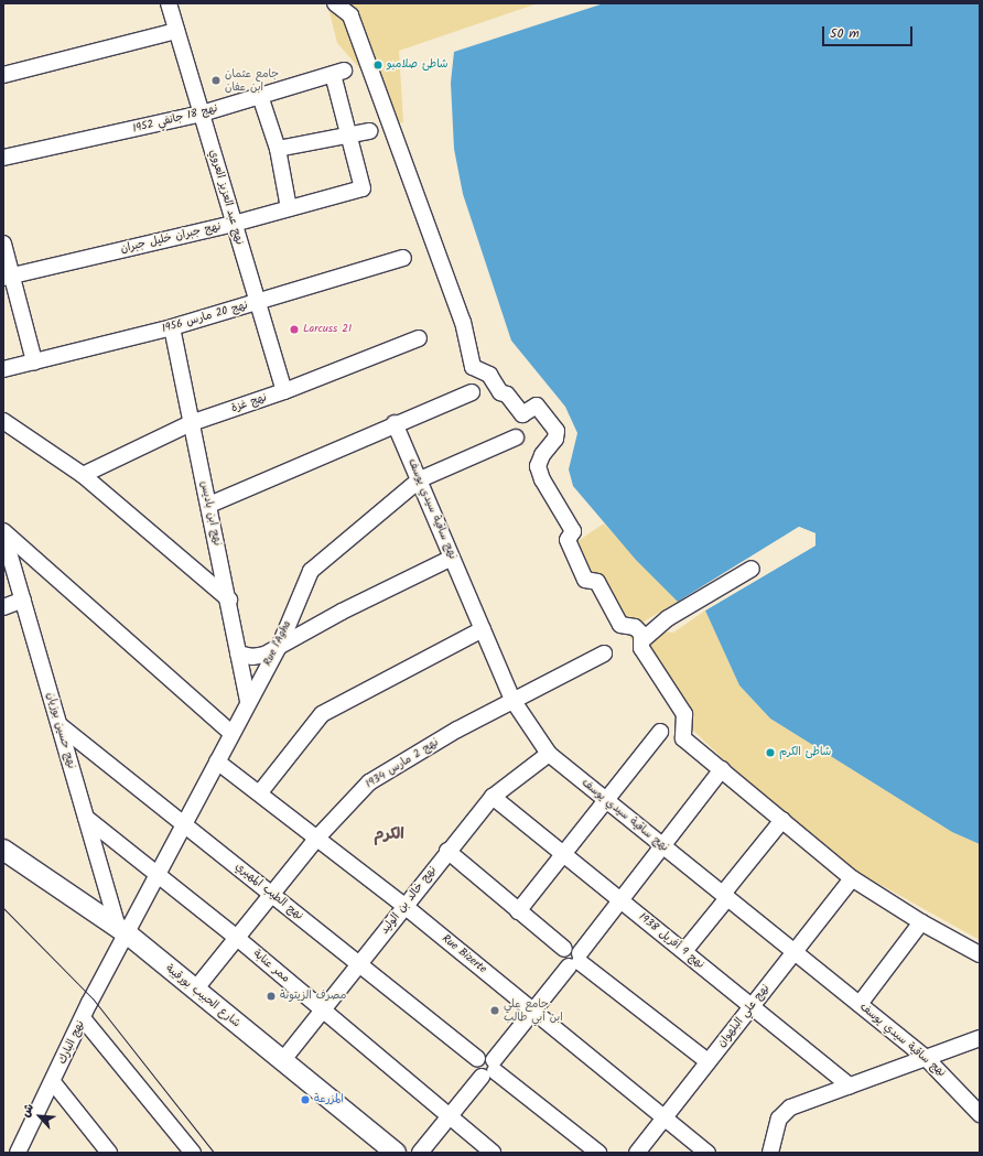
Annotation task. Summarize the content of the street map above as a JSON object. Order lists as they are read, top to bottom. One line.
{"streets":{"main road":["شارع الحبيب بورقيبة"],"street":["نهج 18 جانفي 1952","نهج عبد العزيز العروي","نهج جبران خليل جبران","نهج 20 مارس 1956","نهج غزة","نهج ساقية سيدي يوسف","نهج ابن باديس","Rue l'Agha","نهج حسين بوزيان","نهج 2 مارس 1934","نهج الطيب المهيري","نهج خالد بن الوليد","نهج 9 أفريل 1938","Rue Bizerte","ممر عنابة","نهج علي البلهوان","نهج البارك"]},"crossings":[["نهج 18 جانفي 1952","نهج عبد العزيز العروي"],["نهج 18 جانفي 1952","نهج جبران خليل جبران"],["نهج عبد العزيز العروي","نهج جبران خليل جبران"],["نهج عبد العزيز العروي","نهج 20 مارس 1956"],["نهج عبد العزيز العروي","نهج غزة"],["نهج 20 مارس 1956","نهج ابن باديس"],["نهج غزة","نهج ابن باديس"],["نهج ساقية سيدي يوسف","Rue l'Agha"],["نهج ساقية سيدي يوسف","نهج 2 مارس 1934"],["نهج ساقية سيدي يوسف","نهج خالد بن الوليد"],["نهج ساقية سيدي يوسف","نهج علي البلهوان"],["نهج ابن باديس","Rue l'Agha"],["Rue l'Agha","نهج حسين بوزيان"],["Rue l'Agha","نهج الطيب المهيري"],["Rue l'Agha","Rue Bizerte"],["Rue l'Agha","ممر عنابة"],["Rue l'Agha","شارع الحبيب بورقيبة"],["Rue l'Agha","نهج البارك"],["نهج حسين بوزيان","نهج الطيب المهيري"],["نهج حسين بوزيان","ممر عنابة"],["نهج حسين بوزيان","شارع الحبيب بورقيبة"],["نهج حسين بوزيان","نهج البارك"],["نهج 2 مارس 1934","نهج الطيب المهيري"],["نهج 2 مارس 1934","Rue Bizerte"],["نهج 2 مارس 1934","ممر عنابة"],["نهج 2 مارس 1934","شارع الحبيب بورقيبة"],["نهج الطيب المهيري","نهج خالد بن الوليد"],["نهج خالد بن الوليد","نهج 9 أفريل 1938"],["نهج خالد بن الوليد","Rue Bizerte"],["نهج خالد بن الوليد","ممر عنابة"],["نهج خالد بن الوليد","شارع الحبيب بورقيبة"],["نهج 9 أفريل 1938","نهج علي البلهوان"],["Rue Bizerte","نهج علي البلهوان"],["شارع الحبيب بورقيبة","نهج البارك"]],"districts":["الكرم"],"places":["شاطئ صلامبو","جامع عثمان ابن عفان","Larcuss 21","شاطئ الکرم","مصرف الزيتونة","جامع علي ابن أبي طالب","المزرعة"],"scale_bar":"50 m","north":"top left"}
